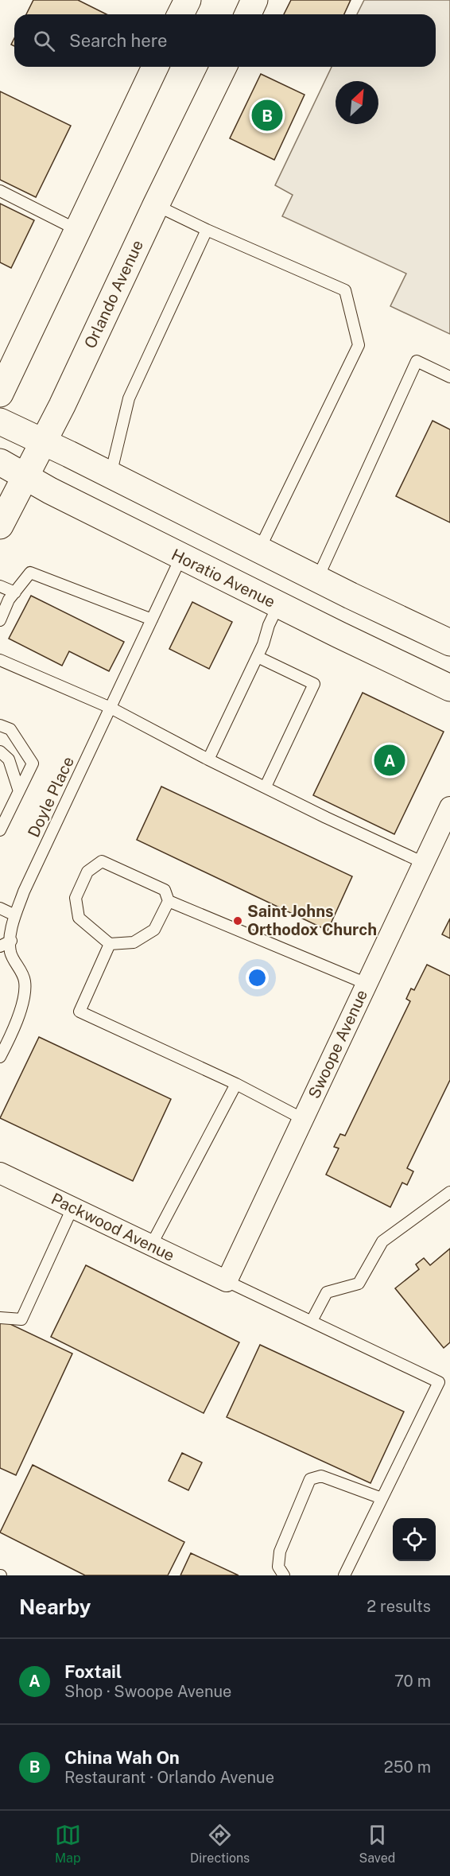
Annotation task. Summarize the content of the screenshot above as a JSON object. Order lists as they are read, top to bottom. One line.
{"streets":{"main road":["Orlando Avenue","Horatio Avenue"],"street":["Swoope Avenue","Packwood Avenue"],"lane":["Doyle Place"]},"crossings":[["Orlando Avenue","Horatio Avenue"],["Horatio Avenue","Doyle Place"],["Swoope Avenue","Packwood Avenue"]],"places":["Saint Johns Orthodox Church"],"north":"top right","page":{"search":"Search here","pins":["B","A"],"heading":["Nearby","2 results"],"list":[{"mark":"A","name":"Foxtail","note":"Shop · Swoope Avenue","value":"70 m"},{"mark":"B","name":"China Wah On","note":"Restaurant · Orlando Avenue","value":"250 m"}],"nav":["Map","Directions","Saved"]}}
